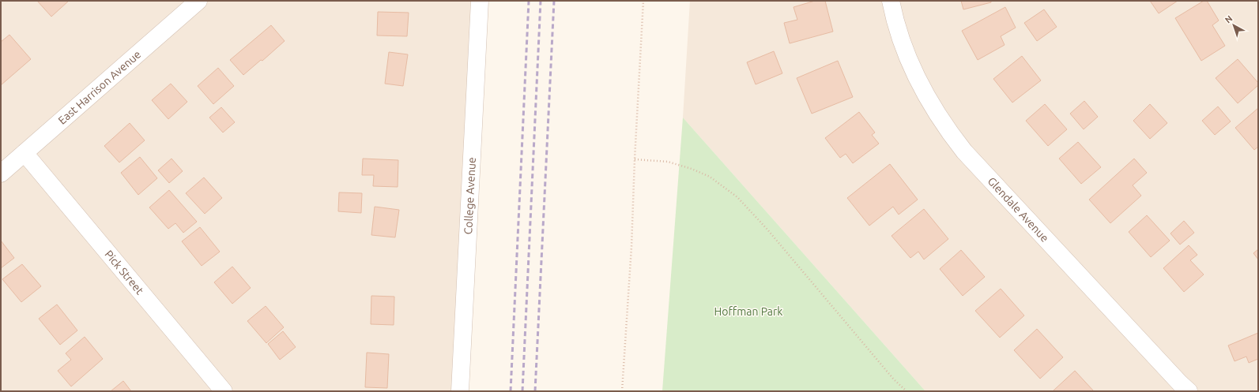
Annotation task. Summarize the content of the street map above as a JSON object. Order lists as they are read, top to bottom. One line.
{"streets":{"street":["East Harrison Avenue","College Avenue","Glendale Avenue","Pick Street"]},"crossings":[["East Harrison Avenue","Pick Street"]],"parks":["Hoffman Park"],"north":"top left"}
